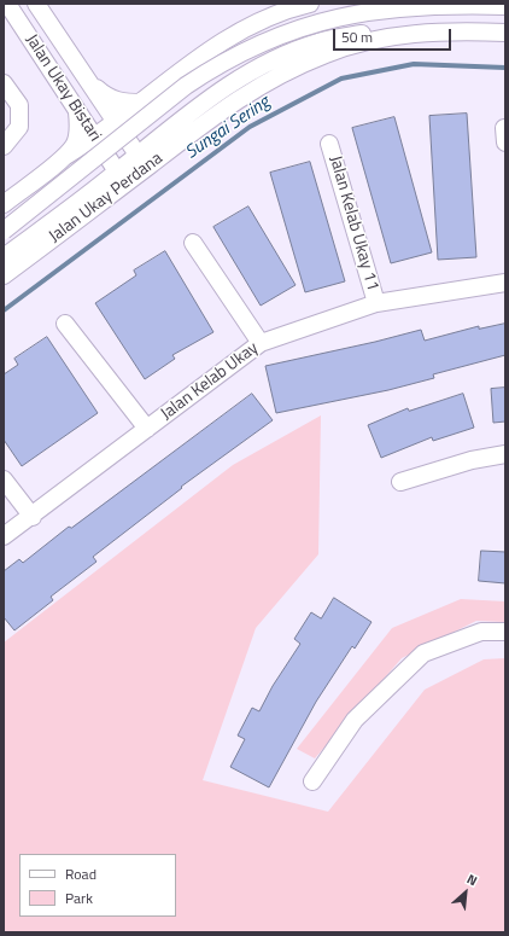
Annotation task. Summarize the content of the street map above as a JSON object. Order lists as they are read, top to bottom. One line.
{"streets":{"street":["Jalan Ukay Bistari","Jalan Ukay Perdana","Jalan Kelab Ukay 11","Jalan Kelab Ukay"]},"crossings":[["Jalan Kelab Ukay 11","Jalan Kelab Ukay"]],"water":["Sungai Sering"],"legend":["Road","Park"],"scale_bar":"50 m","north":"top right"}
